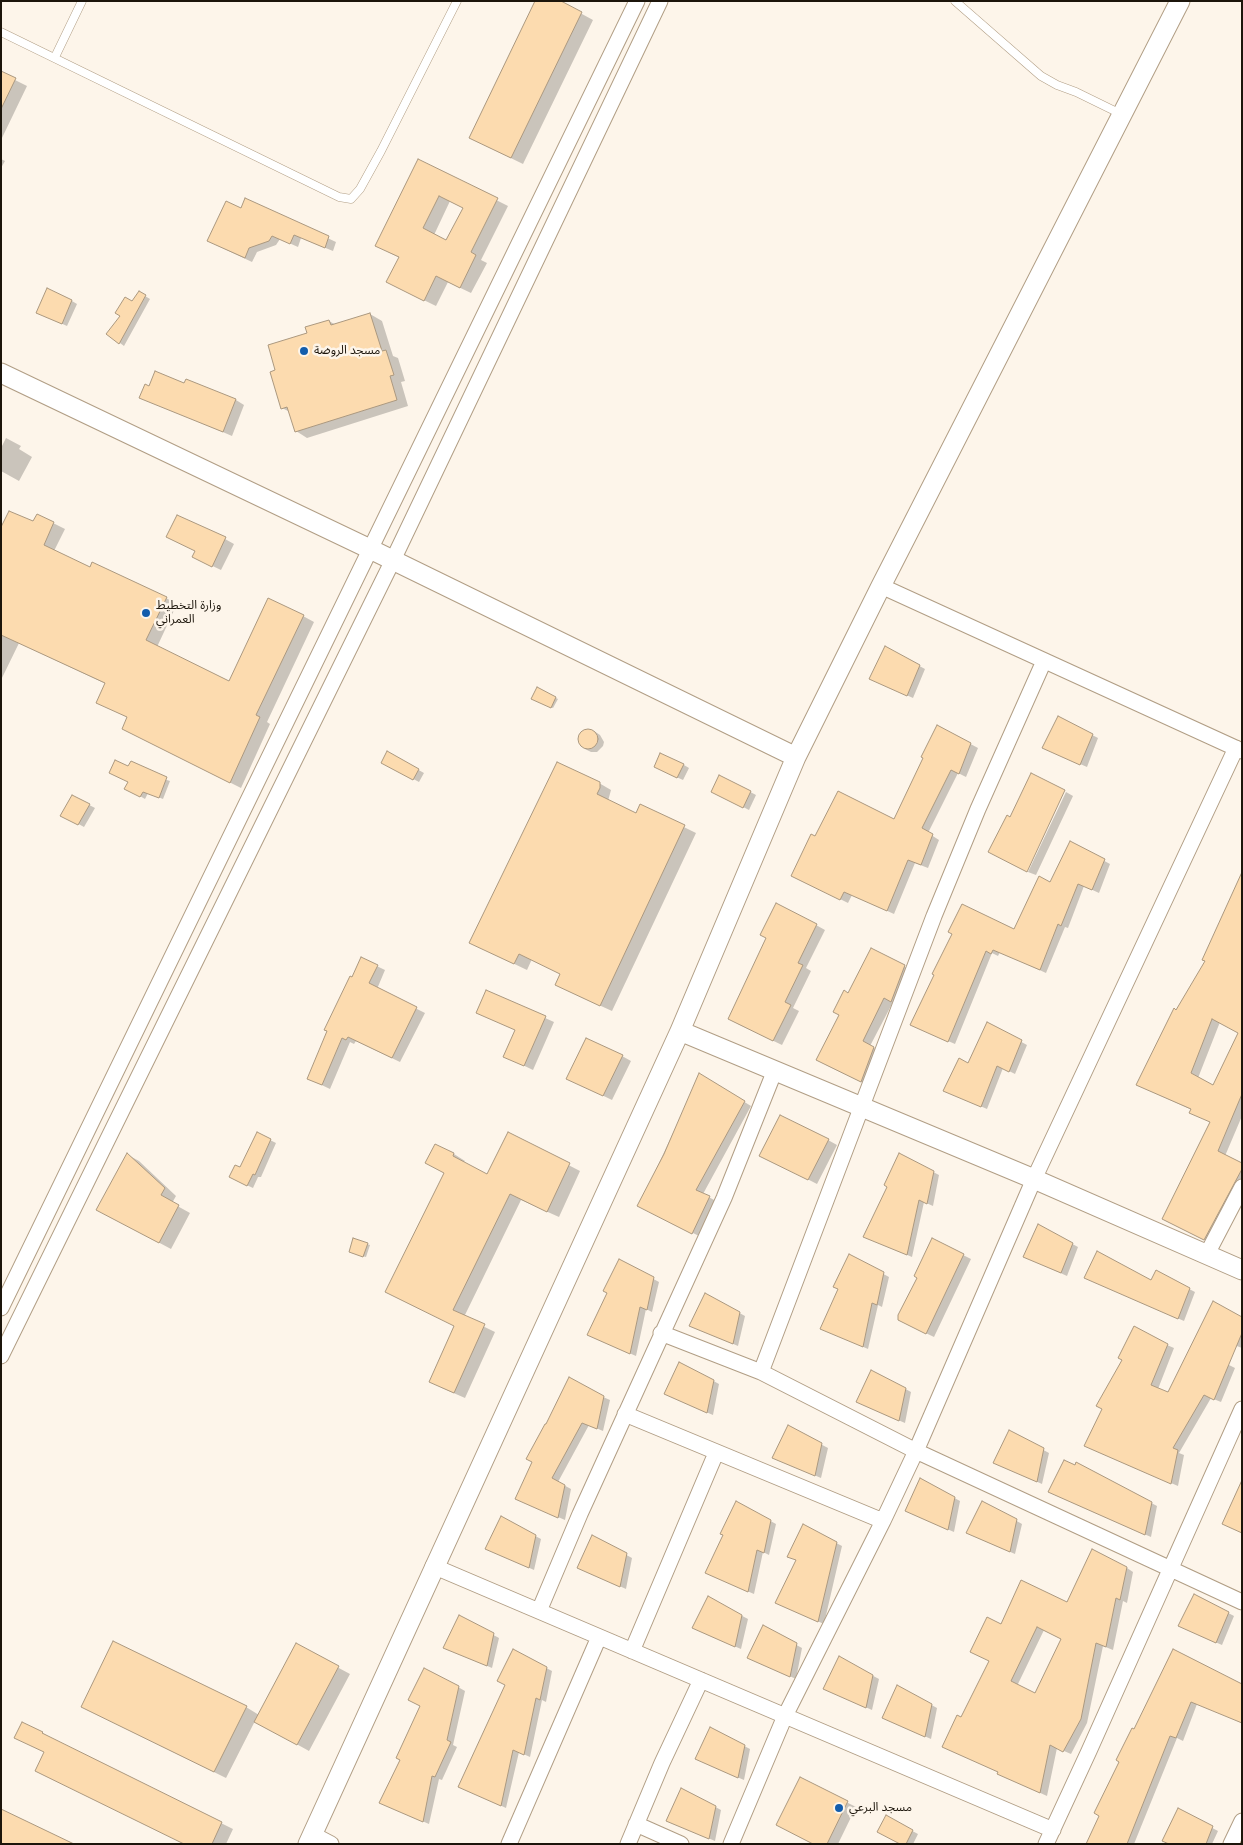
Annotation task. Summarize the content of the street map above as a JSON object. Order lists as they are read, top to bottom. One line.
{"places":["مسجد الروضة","وزارة التخطيط العمراني","مسجد البرعي"]}
